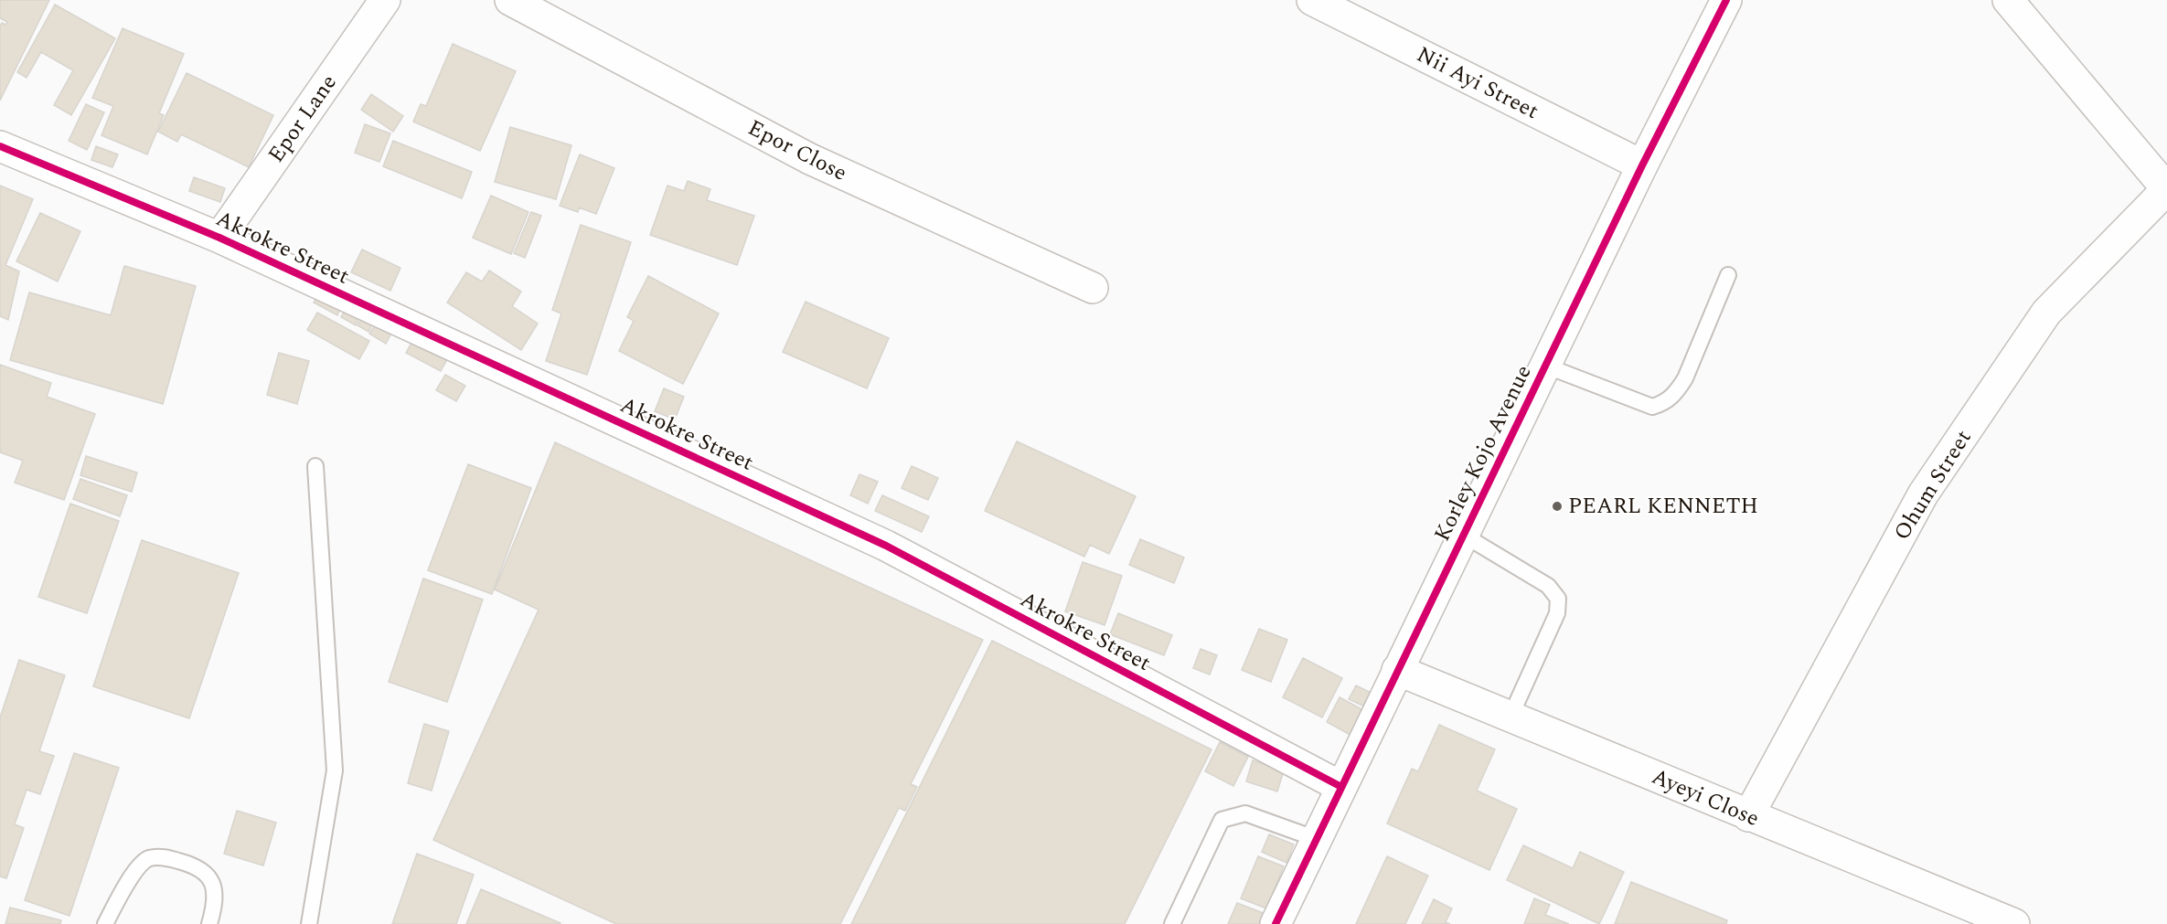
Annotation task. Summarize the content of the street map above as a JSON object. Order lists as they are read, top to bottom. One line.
{"streets":{"street":["Nii Ayi Street","Epor Lane","Epor Close","Akrokre Street","Korley Kojo Avenue","Ohum Street","Ayeyi Close"]},"crossings":[["Nii Ayi Street","Korley Kojo Avenue"],["Epor Lane","Akrokre Street"],["Akrokre Street","Korley Kojo Avenue"],["Korley Kojo Avenue","Ayeyi Close"],["Ohum Street","Ayeyi Close"]],"places":["PEARL KENNETH"]}
